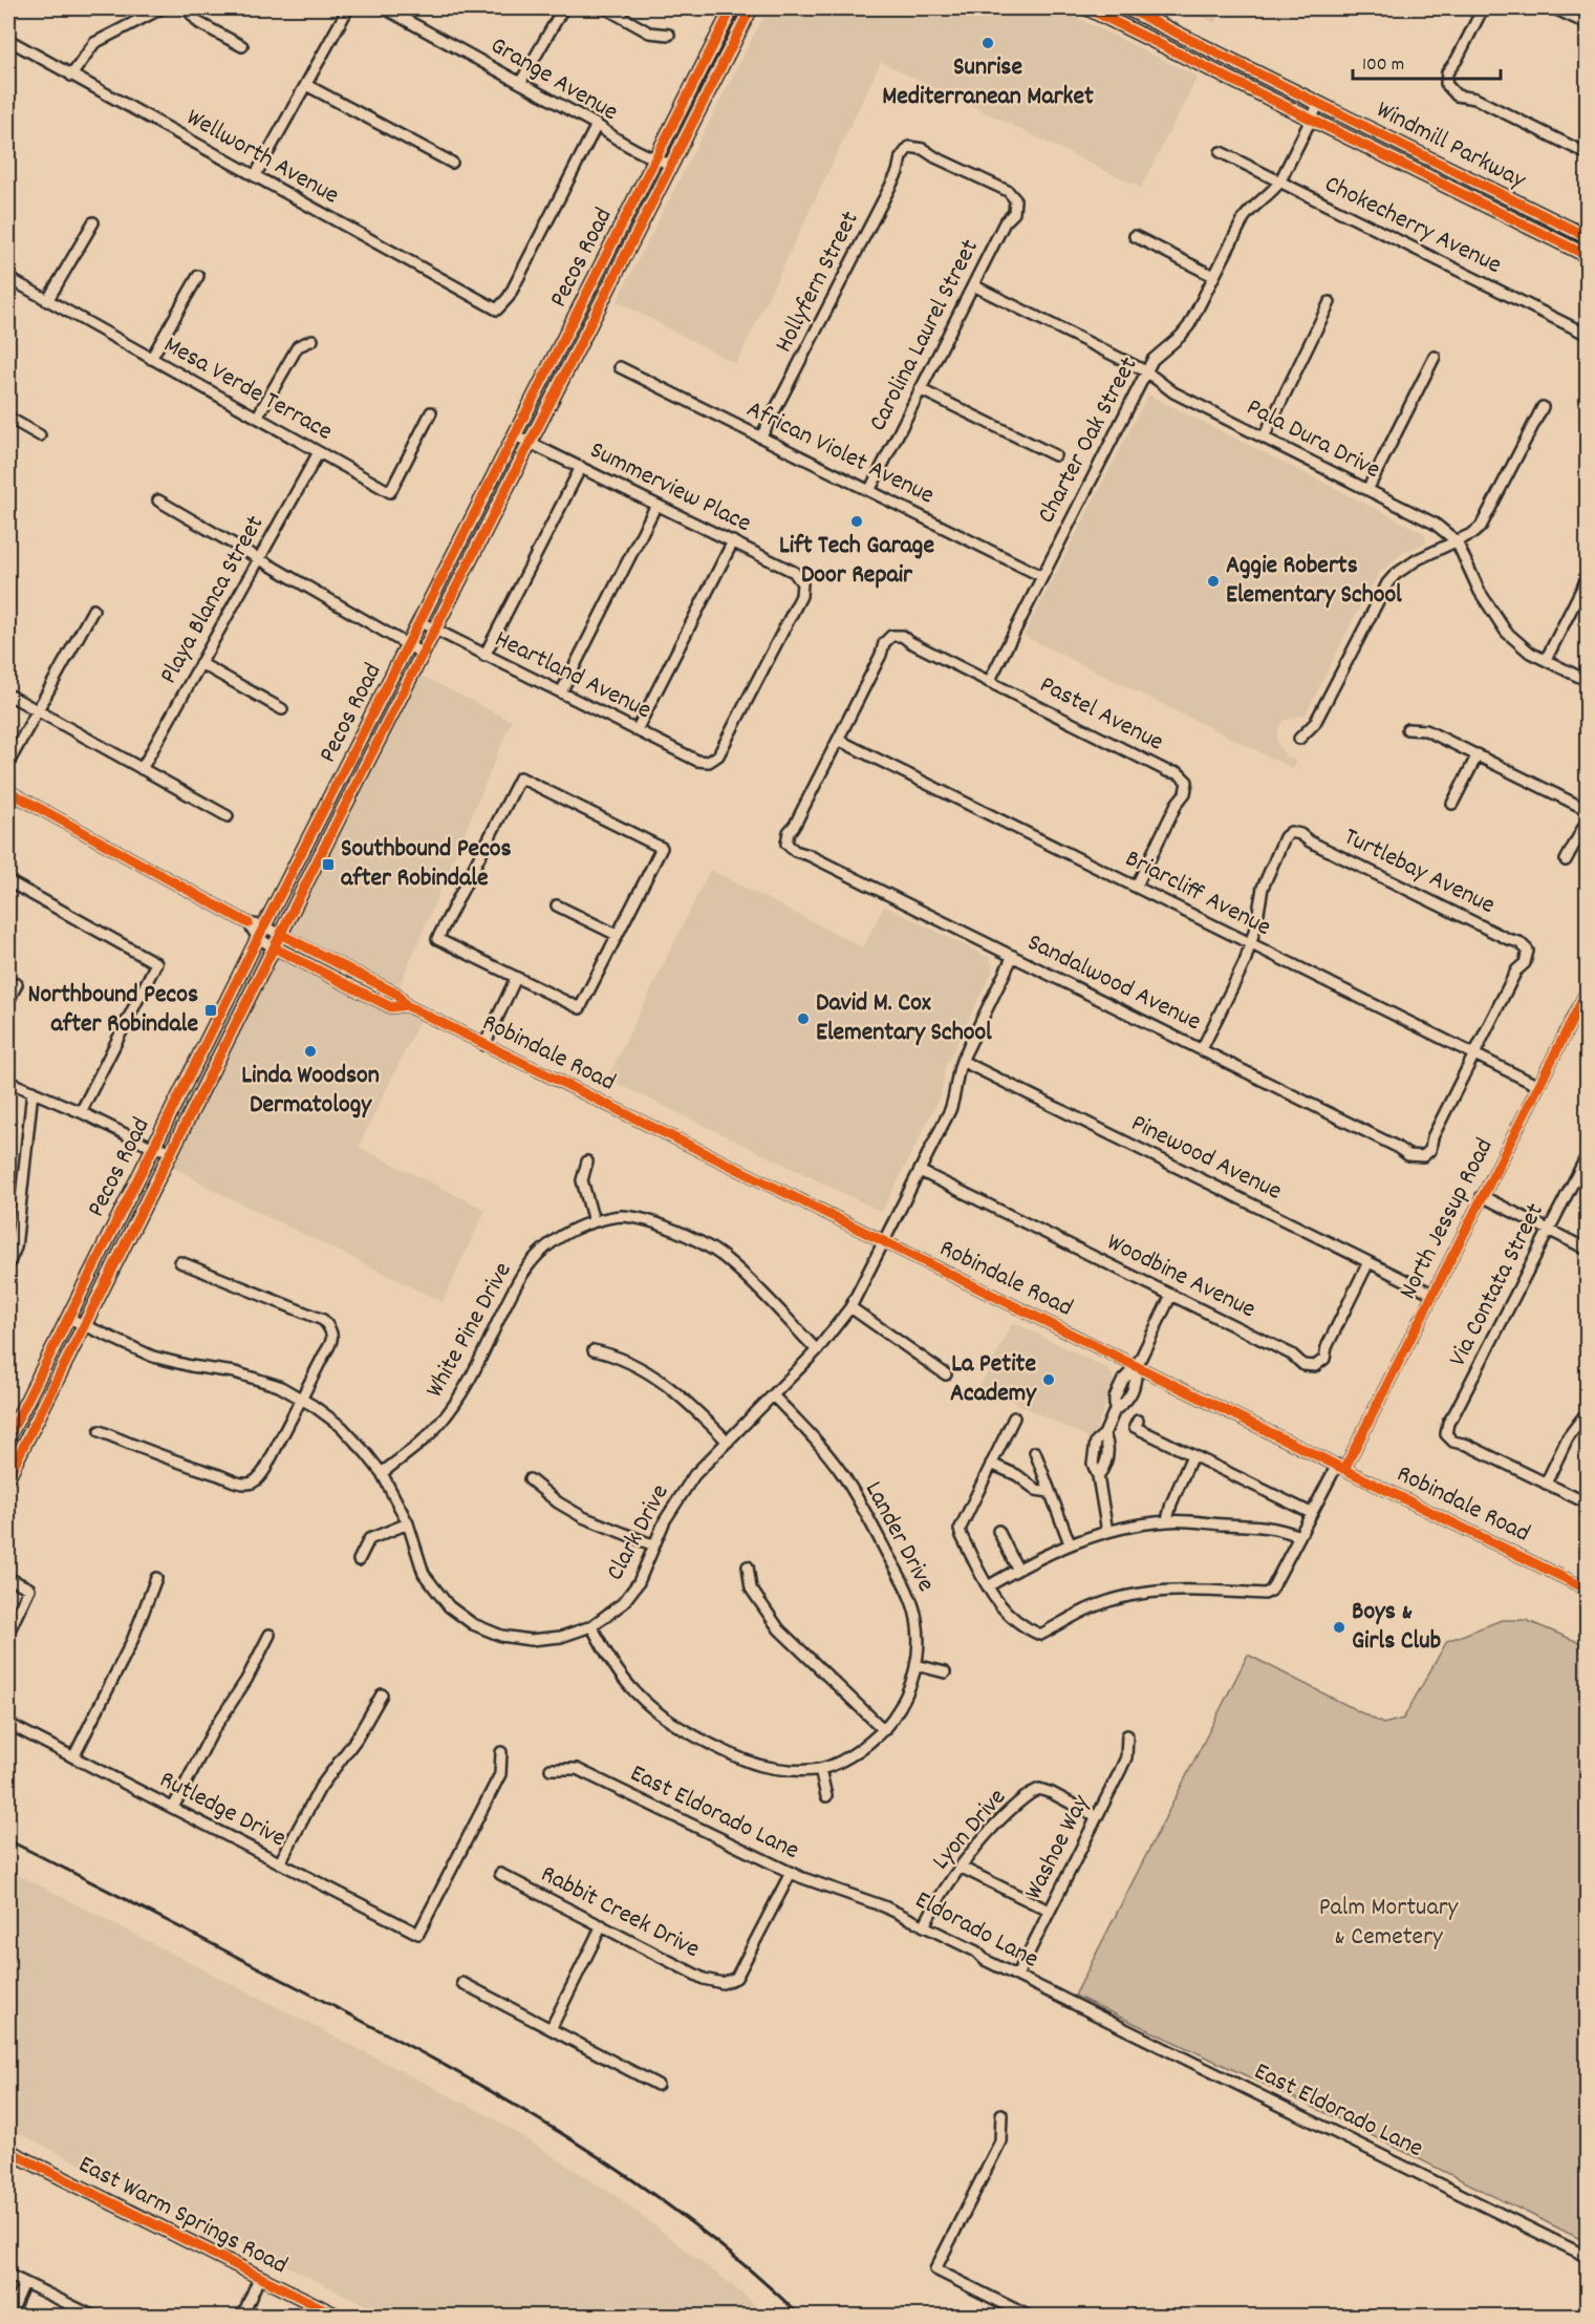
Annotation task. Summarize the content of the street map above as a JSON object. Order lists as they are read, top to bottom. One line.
{"streets":{"main road":["Windmill Parkway","Pecos Road","East Warm Springs Road"],"street":["Grange Avenue","Wellworth Avenue","Chokecherry Avenue","Hollyfern Street","Carolina Laurel Street","Mesa Verde Terrace","Pala Dura Drive","Charter Oak Street","African Violet Avenue","Summerview Place","Playa Blanca Street","Heartland Avenue","Pastel Avenue","Turtlebay Avenue","Briarcliff Avenue","Sandalwood Avenue","Robindale Road","Pinewood Avenue","North Jessup Road","Woodbine Avenue","Via Contata Street","White Pine Drive","Clark Drive","Lander Drive","Rutledge Drive","East Eldorado Lane","Lyon Drive","Washoe Way","Rabbit Creek Drive","Eldorado Lane"]},"crossings":[["Grange Avenue","Wellworth Avenue"],["Grange Avenue","Pecos Road"],["Windmill Parkway","Charter Oak Street"],["Chokecherry Avenue","Charter Oak Street"],["Pecos Road","Summerview Place"],["Pecos Road","Heartland Avenue"],["Pecos Road","Robindale Road"],["Pecos Road","Clark Drive"],["Hollyfern Street","Carolina Laurel Street"],["Hollyfern Street","African Violet Avenue"],["Carolina Laurel Street","Pala Dura Drive"],["Carolina Laurel Street","African Violet Avenue"],["Mesa Verde Terrace","Playa Blanca Street"],["Pala Dura Drive","Charter Oak Street"],["Charter Oak Street","African Violet Avenue"],["Charter Oak Street","Pastel Avenue"],["Summerview Place","Heartland Avenue"],["Pastel Avenue","Briarcliff Avenue"],["Pastel Avenue","Sandalwood Avenue"],["Turtlebay Avenue","Briarcliff Avenue"],["Turtlebay Avenue","Sandalwood Avenue"],["Briarcliff Avenue","Sandalwood Avenue"],["Briarcliff Avenue","North Jessup Road"],["Sandalwood Avenue","Clark Drive"],["Robindale Road","North Jessup Road"],["Robindale Road","Clark Drive"],["Pinewood Avenue","North Jessup Road"],["Pinewood Avenue","Woodbine Avenue"],["Pinewood Avenue","Clark Drive"],["Woodbine Avenue","Clark Drive"],["White Pine Drive","Clark Drive"],["Clark Drive","Lander Drive"],["East Eldorado Lane","Rabbit Creek Drive"],["East Eldorado Lane","Eldorado Lane"],["Lyon Drive","Washoe Way"],["Lyon Drive","Eldorado Lane"],["Washoe Way","Eldorado Lane"]],"parks":["Palm Mortuary & Cemetery"],"places":{"other":["Sunrise Mediterranean Market","Lift Tech Garage Door Repair","Aggie Roberts Elementary School","David M. Cox Elementary School","Linda Woodson Dermatology","La Petite Academy","Boys & Girls Club"],"transit":["Southbound Pecos after Robindale","Northbound Pecos after Robindale"]},"scale_bar":"100 m"}
